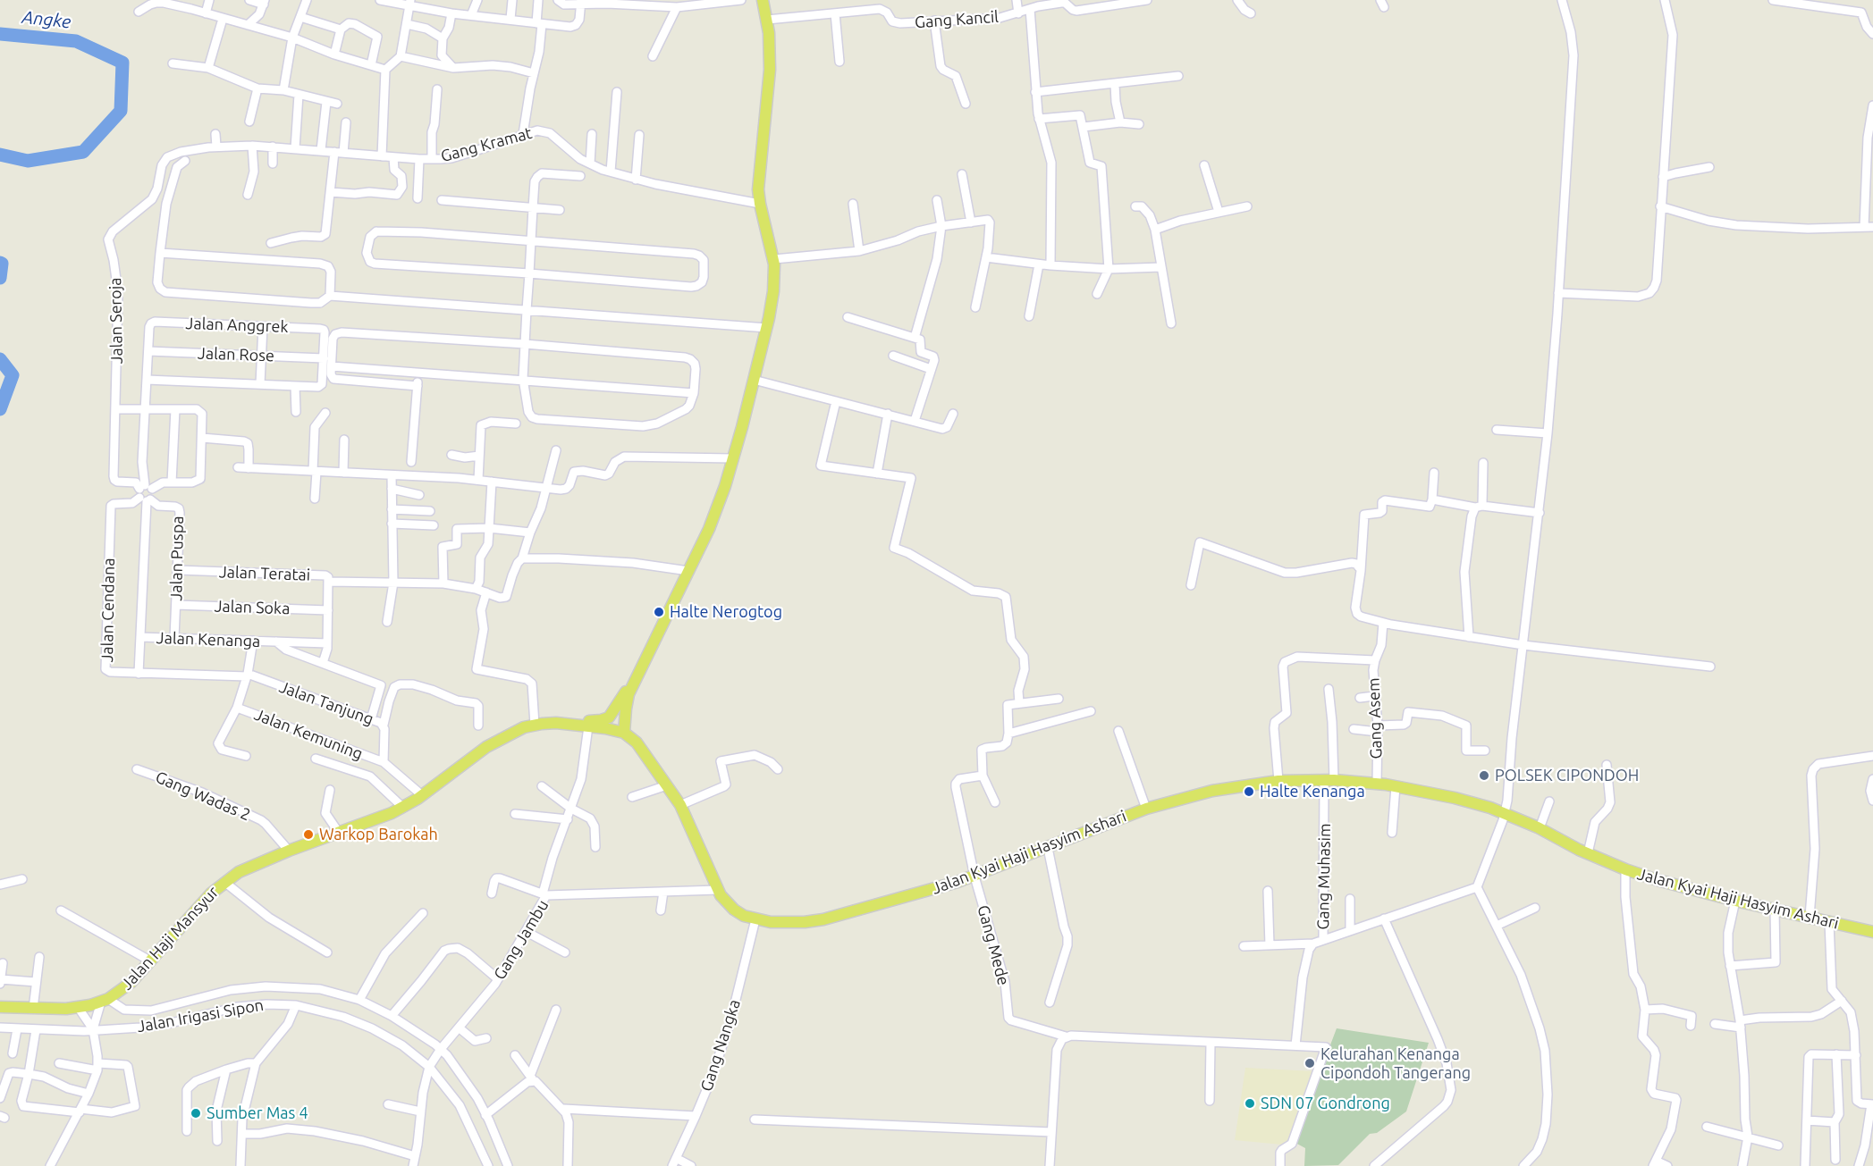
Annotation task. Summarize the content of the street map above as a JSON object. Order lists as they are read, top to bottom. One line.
{"streets":{"main road":["Jalan Kyai Haji Hasyim Ashari","Jalan Haji Mansyur"],"street":["Gang Kancil","Gang Kramat","Jalan Seroja","Jalan Anggrek","Jalan Rose","Jalan Puspa","Jalan Teratai","Jalan Soka","Jalan Cendana","Jalan Kenanga","Jalan Tanjung","Gang Asem","Jalan Kemuning","Gang Wadas 2","Gang Muhasim","Gang Jambu","Gang Mede","Jalan Irigasi Sipon","Gang Nangka"]},"crossings":[["Gang Kramat","Jalan Seroja"],["Jalan Anggrek","Jalan Rose"],["Jalan Puspa","Jalan Teratai"],["Jalan Puspa","Jalan Soka"],["Jalan Puspa","Jalan Cendana"],["Jalan Puspa","Jalan Kenanga"],["Jalan Teratai","Jalan Soka"],["Jalan Teratai","Jalan Kenanga"],["Jalan Cendana","Jalan Tanjung"],["Jalan Cendana","Jalan Kemuning"],["Jalan Kenanga","Jalan Tanjung"],["Jalan Kenanga","Jalan Kemuning"],["Jalan Tanjung","Jalan Kemuning"],["Gang Asem","Jalan Kyai Haji Hasyim Ashari"],["Gang Wadas 2","Jalan Haji Mansyur"],["Jalan Kyai Haji Hasyim Ashari","Gang Muhasim"],["Jalan Kyai Haji Hasyim Ashari","Jalan Haji Mansyur"],["Jalan Kyai Haji Hasyim Ashari","Gang Jambu"],["Jalan Kyai Haji Hasyim Ashari","Gang Mede"],["Jalan Kyai Haji Hasyim Ashari","Gang Nangka"],["Jalan Haji Mansyur","Jalan Irigasi Sipon"],["Gang Jambu","Jalan Irigasi Sipon"]],"water":["Angke"],"places":["Halte Nerogtog","POLSEK CIPONDOH","Halte Kenanga","Warkop Barokah","Kelurahan Kenanga Cipondoh Tangerang","SDN 07 Gondrong","Sumber Mas 4"]}
